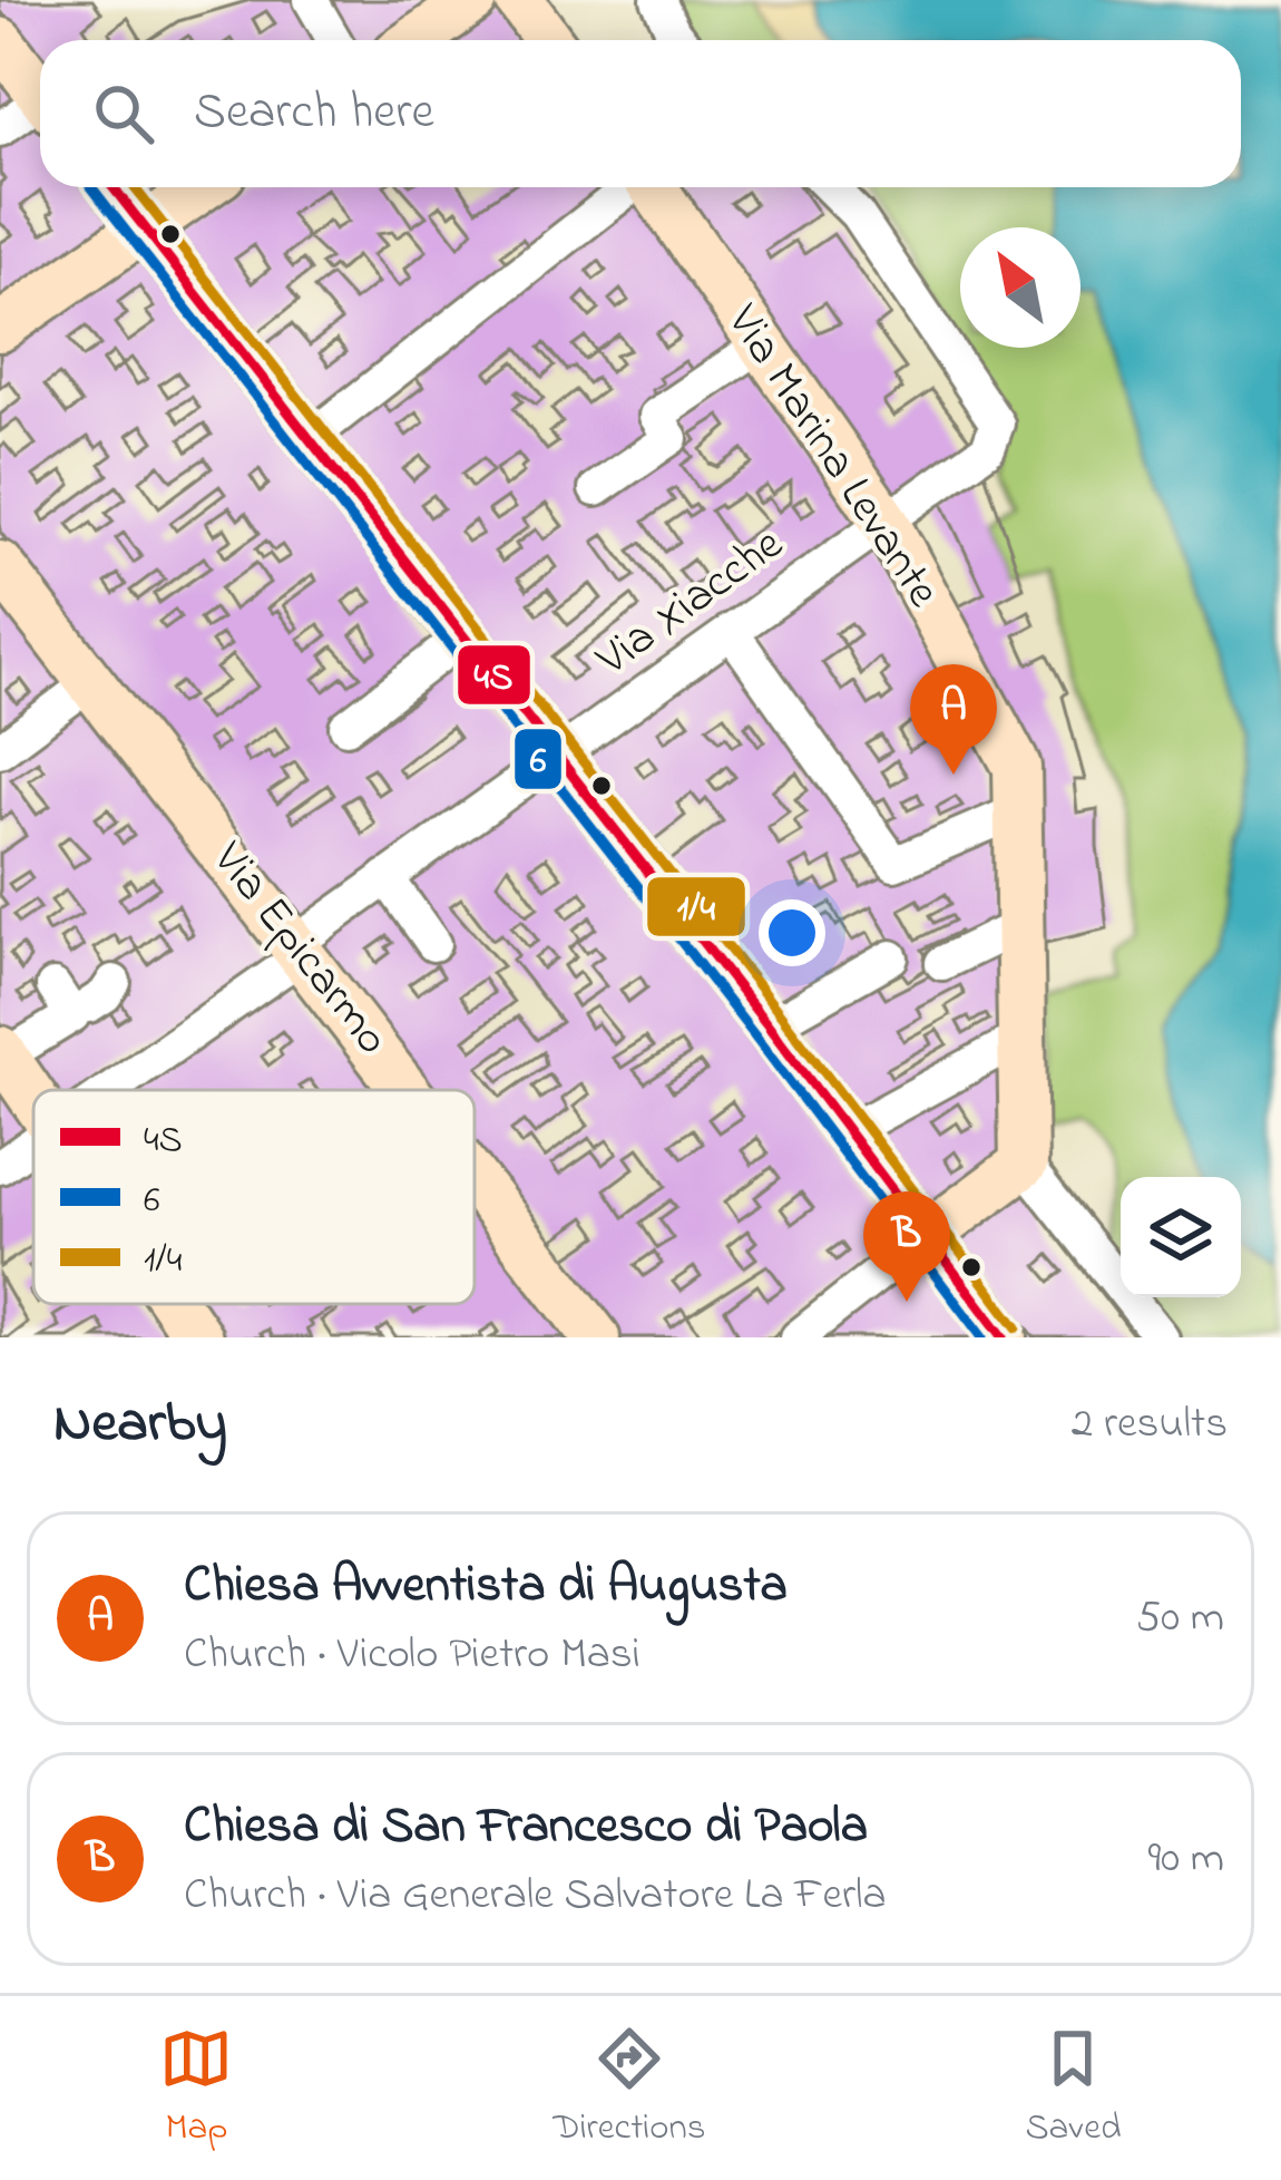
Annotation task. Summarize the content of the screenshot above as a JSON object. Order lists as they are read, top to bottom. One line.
{"streets":{"street":["Via Marina Levante","Via Xiacche","Via Epicarmo"]},"crossings":[["Via Marina Levante","Via Xiacche"],["Via Xiacche","Via Epicarmo"]],"lines":["transit line 4S","transit line 6","transit line 1/4"],"legend":["4S","6","1/4"],"north":"top left","page":{"search":"Search here","pins":["A","B"],"heading":["Nearby","2 results"],"list":[{"mark":"A","name":"Chiesa Avventista di Augusta","note":"Church · Vicolo Pietro Masi","value":"50 m"},{"mark":"B","name":"Chiesa di San Francesco di Paola","note":"Church · Via Generale Salvatore La Ferla","value":"90 m"}],"nav":["Map","Directions","Saved"]}}
